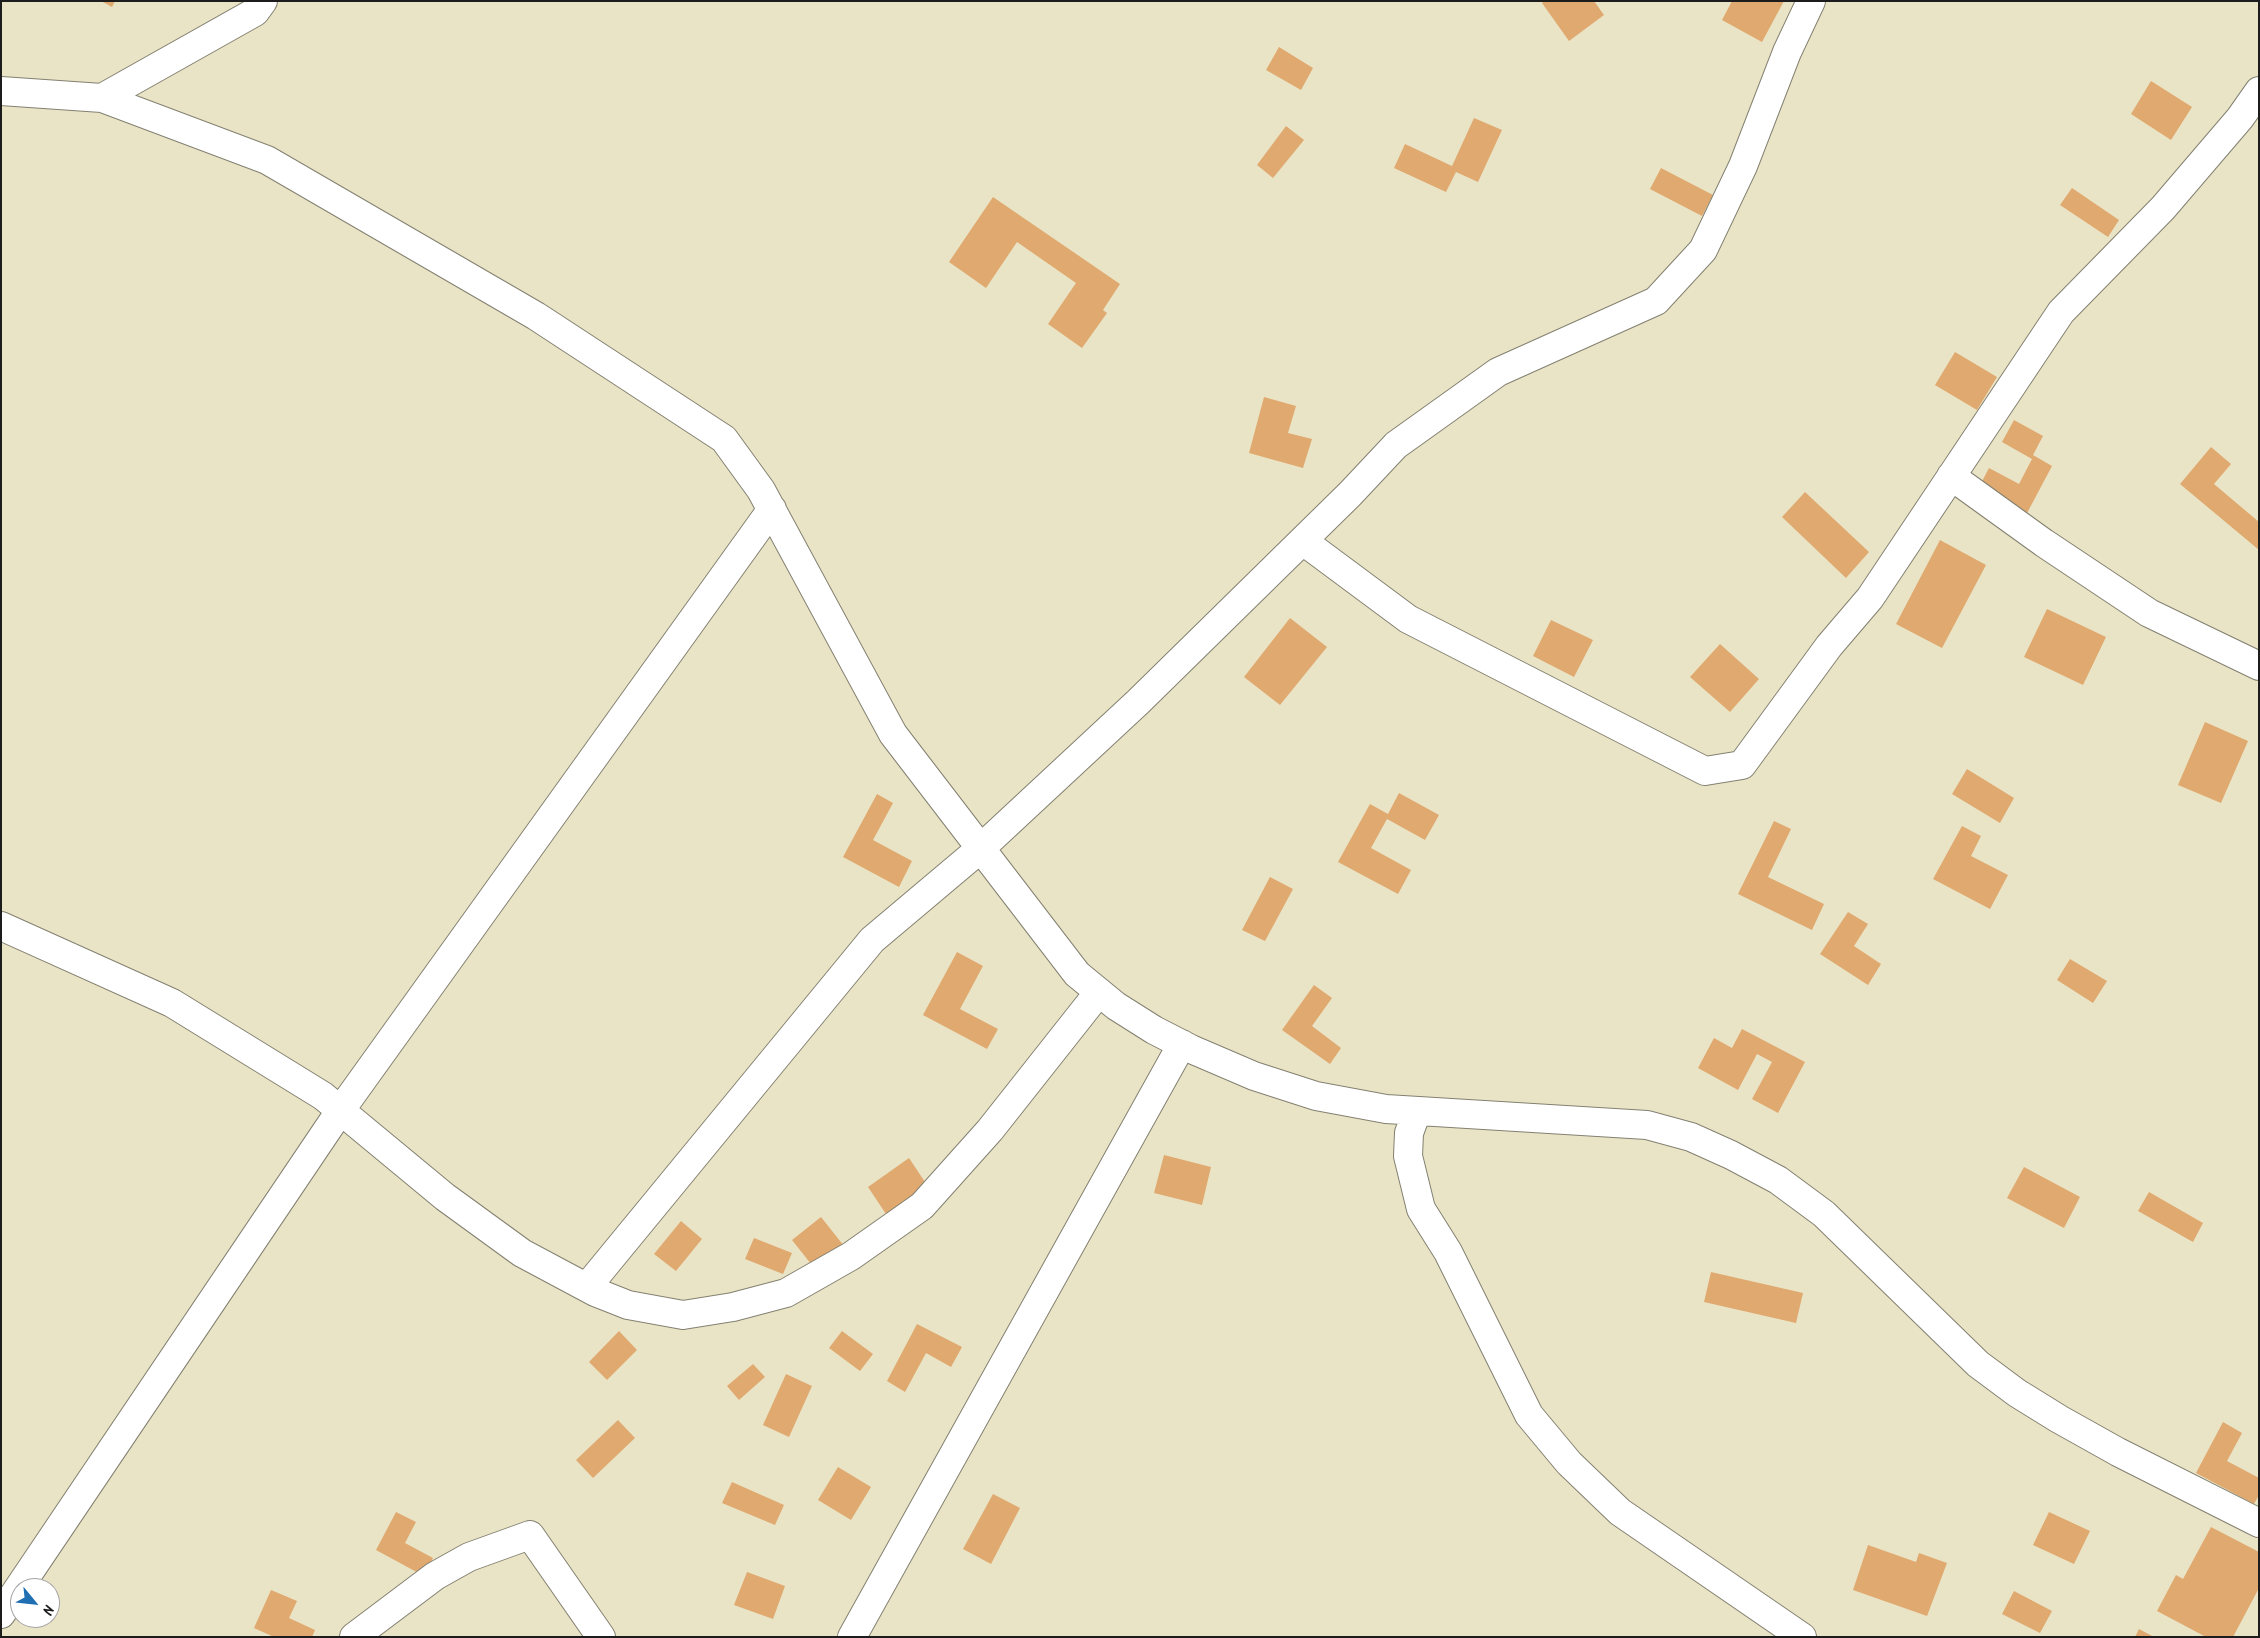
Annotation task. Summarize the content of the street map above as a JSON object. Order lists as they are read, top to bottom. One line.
{"north":"bottom right"}
